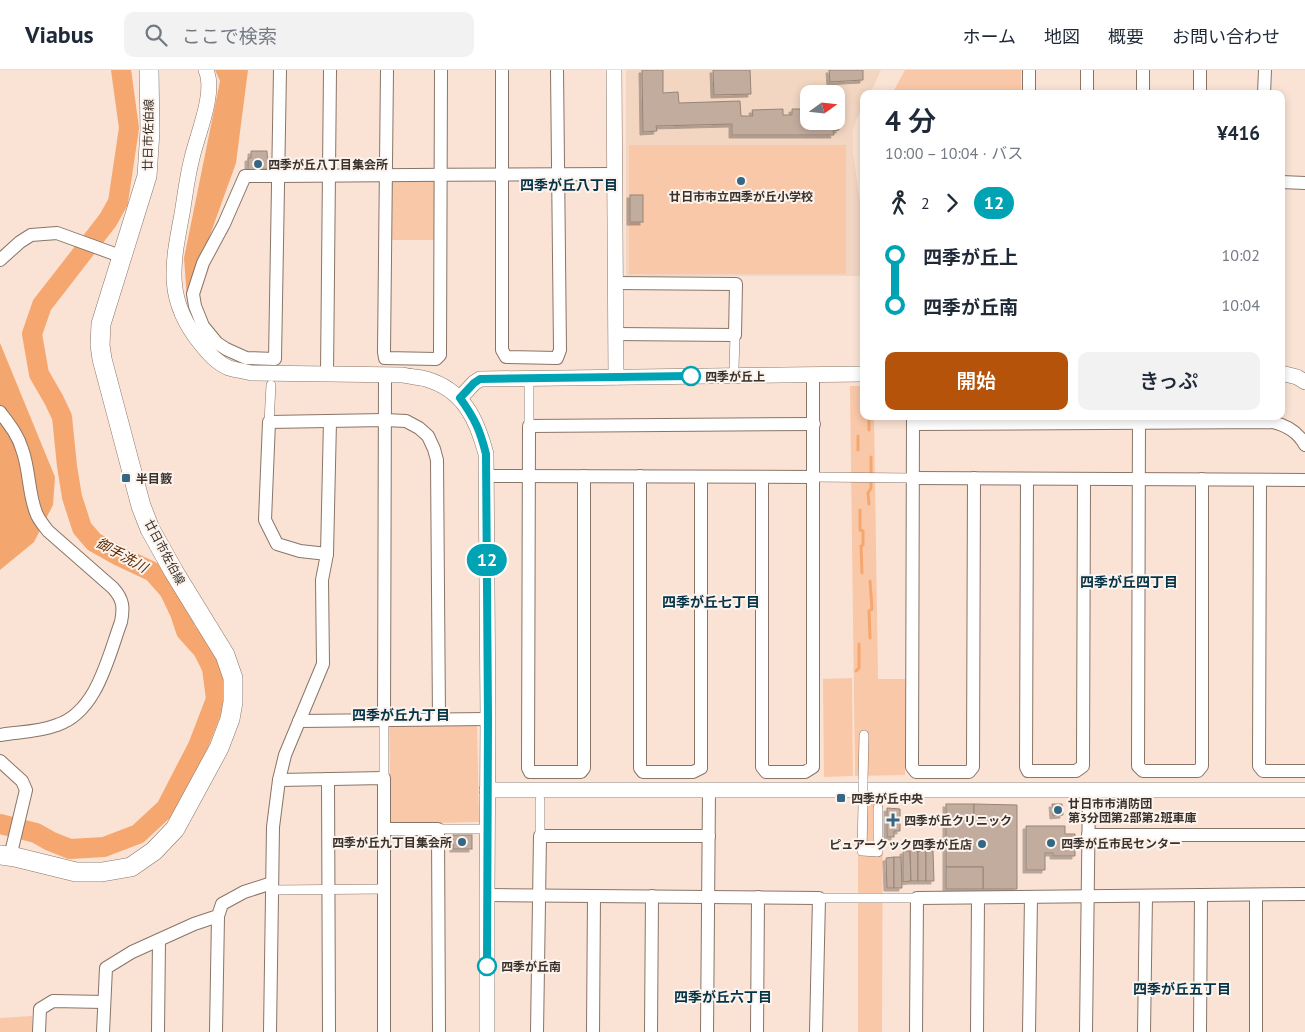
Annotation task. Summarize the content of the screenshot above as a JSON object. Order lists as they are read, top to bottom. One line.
{"streets":{"main road":["廿日市佐伯線"]},"districts":["四季が丘八丁目","四季が丘四丁目","四季が丘七丁目","四季が丘九丁目","四季が丘五丁目","四季が丘六丁目"],"water":["御手洗川"],"places":{"other":["四季が丘八丁目集会所","廿日市市立四季が丘小学校","四季が丘上","廿日市市消防団 第3分団第2部第2班車庫","四季が丘九丁目集会所","四季が丘市民センター","ピュアークック四季が丘店","四季が丘南"],"transit":["半目籔","四季が丘中央"],"health":["四季が丘クリニック"]},"lines":["bus line 12"],"north":"right","page":{"header":"Viabus","search":"ここで検索","nav":["ホーム","地図","概要","お問い合わせ"],"on_map":"12","heading":["4 分","10:00 – 10:04 · バス","¥416"],"legs":["2","12"],"list":[{"name":"四季が丘上","value":"10:02"},{"name":"四季が丘南","value":"10:04"}],"buttons":["開始","きっぷ"]}}
